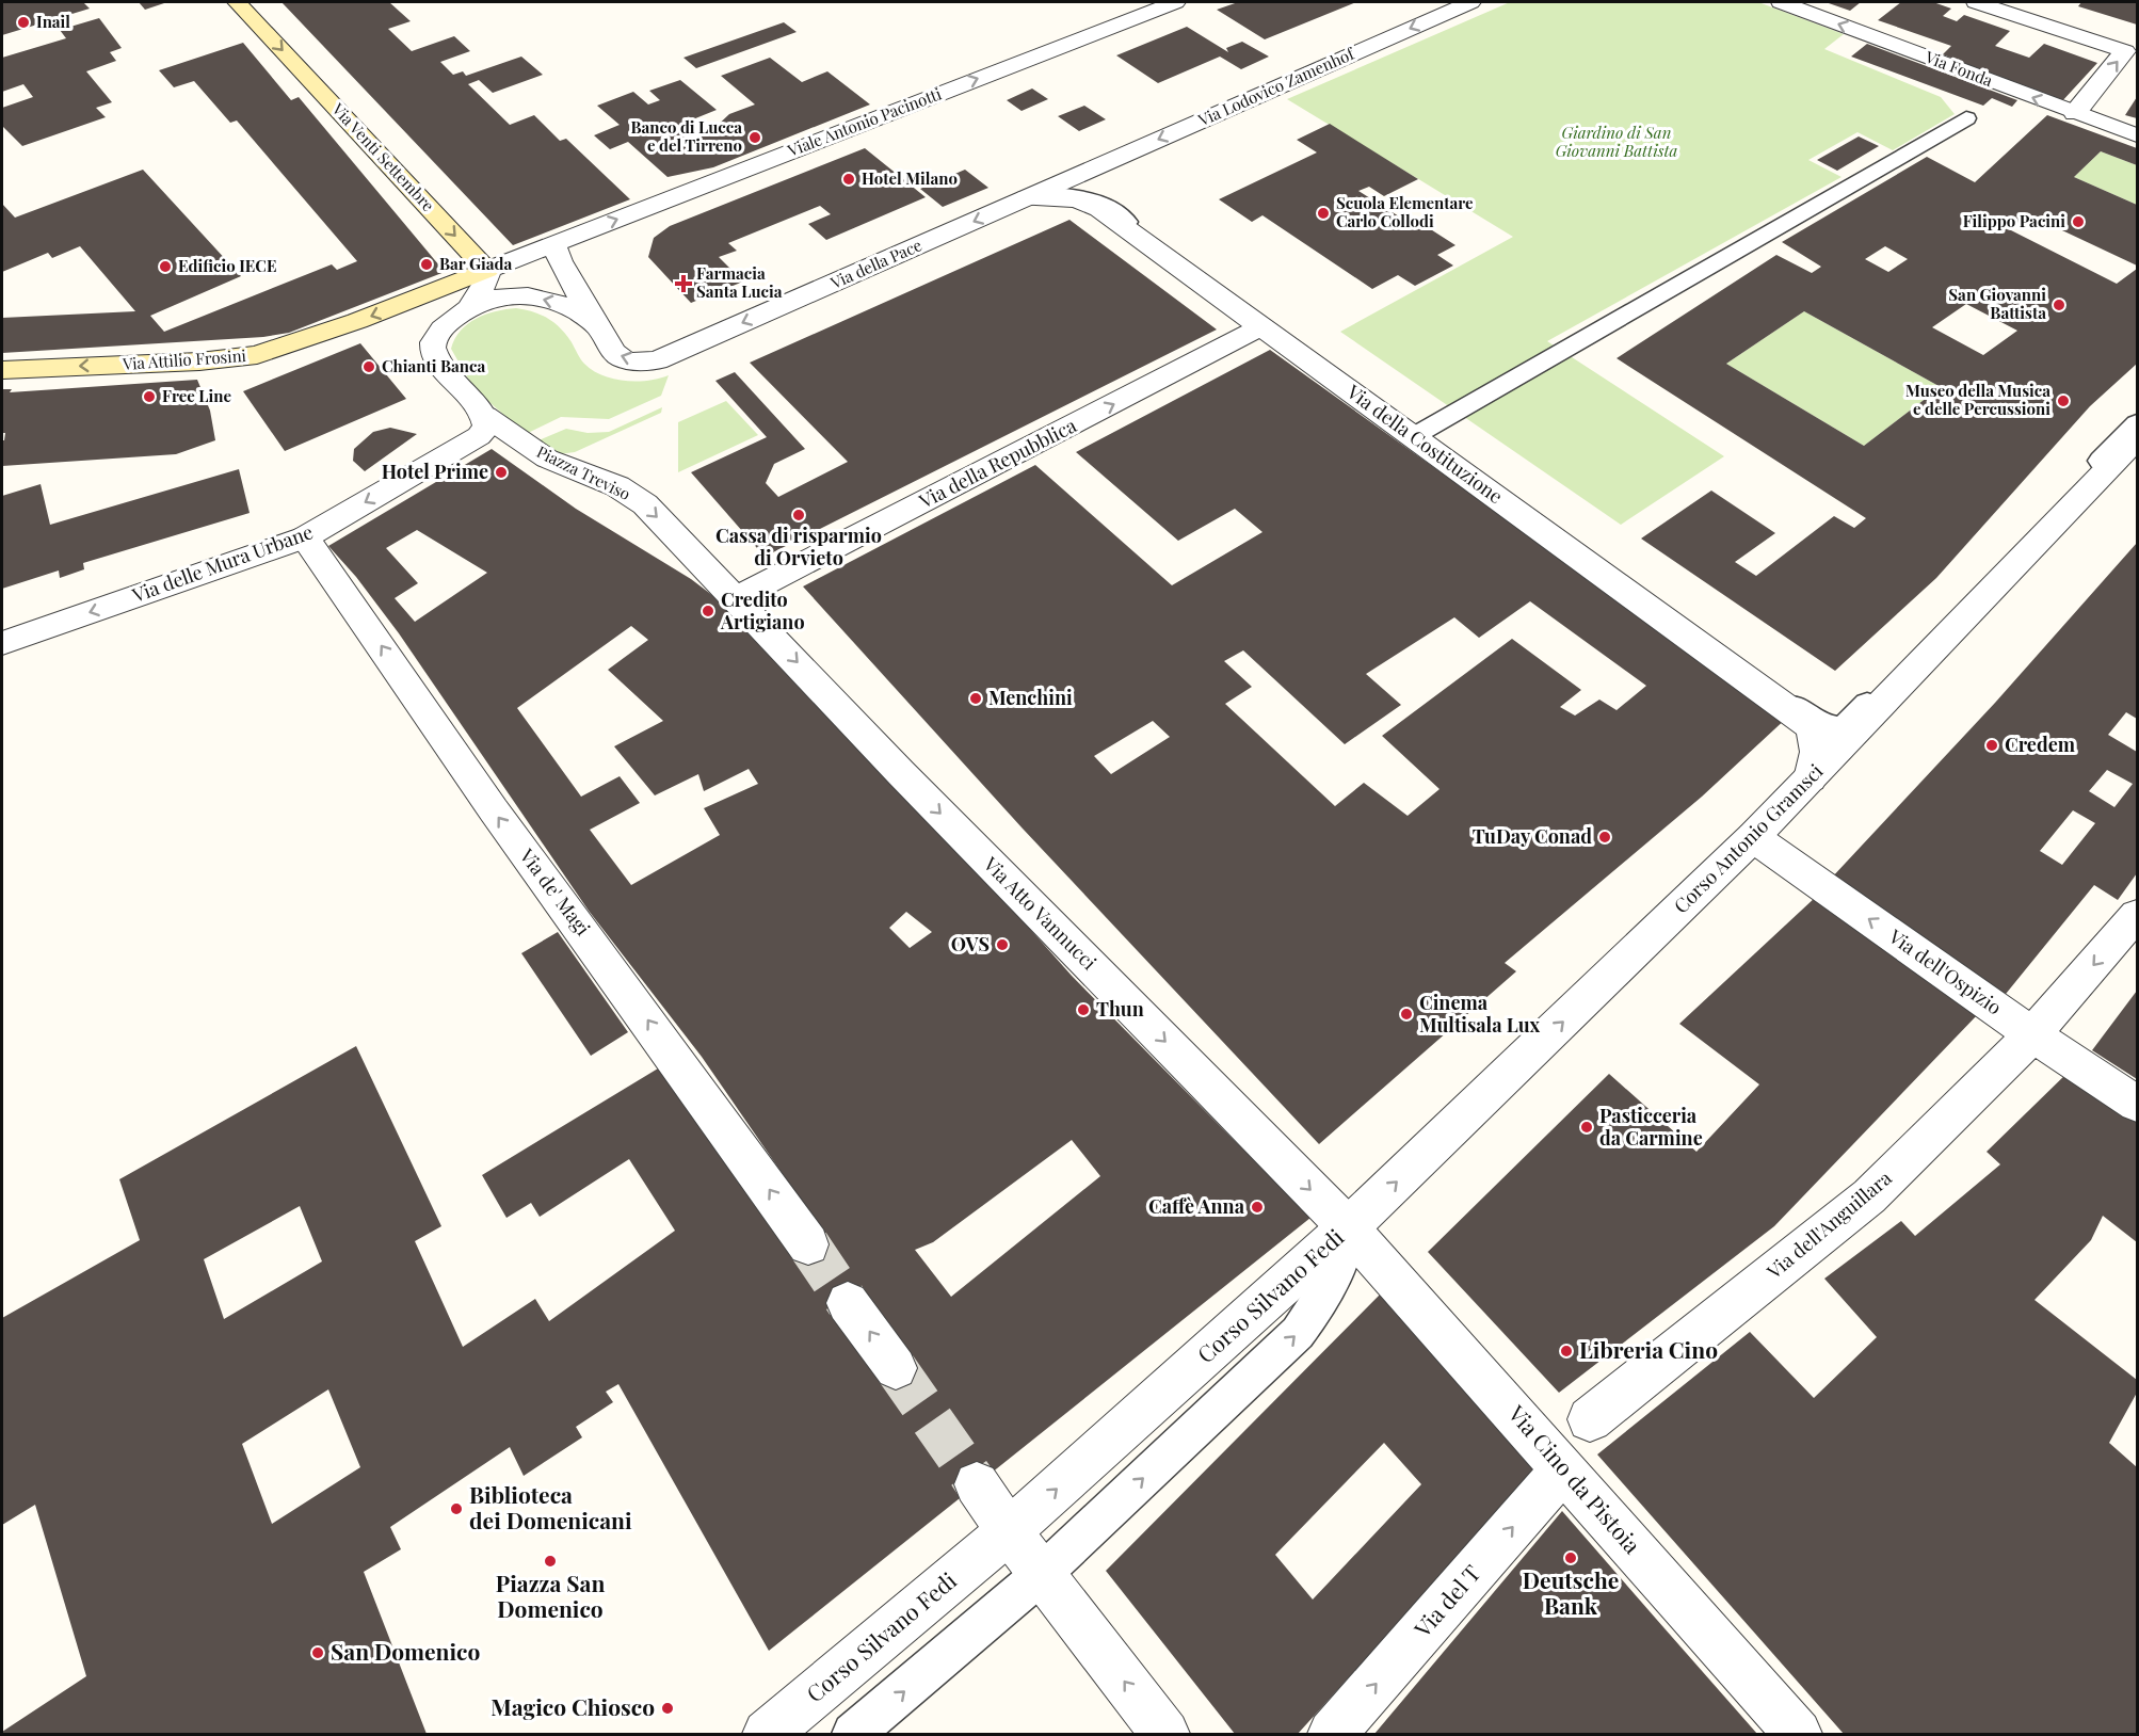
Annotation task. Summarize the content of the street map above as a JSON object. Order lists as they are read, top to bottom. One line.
{"streets":{"main road":["Via Venti Settembre","Via Attilio Frosini"],"street":["Via Fonda","Via Lodovico Zamenhof","Viale Antonio Pacinotti","Via della Pace","Via della Costituzione","Via della Repubblica","Piazza Treviso","Via delle Mura Urbane","Corso Antonio Gramsci","Via de' Magi","Via Atto Vannucci","Via dell'Ospizio","Via dell'Anguillara","Corso Silvano Fedi","Via Cino da Pistoia","Via del T"]},"crossings":[["Via Lodovico Zamenhof","Via della Pace"],["Viale Antonio Pacinotti","Piazza Treviso"],["Via Venti Settembre","Piazza Treviso"],["Via della Pace","Via della Costituzione"],["Via della Costituzione","Via della Repubblica"],["Via della Costituzione","Corso Antonio Gramsci"],["Via della Repubblica","Piazza Treviso"],["Via della Repubblica","Via Atto Vannucci"],["Piazza Treviso","Via delle Mura Urbane"],["Piazza Treviso","Via Atto Vannucci"],["Via delle Mura Urbane","Via de' Magi"],["Corso Antonio Gramsci","Via Atto Vannucci"],["Corso Antonio Gramsci","Via dell'Ospizio"],["Corso Antonio Gramsci","Corso Silvano Fedi"],["Corso Antonio Gramsci","Via Cino da Pistoia"],["Via Atto Vannucci","Corso Silvano Fedi"],["Via Atto Vannucci","Via Cino da Pistoia"],["Via dell'Ospizio","Via dell'Anguillara"],["Via dell'Anguillara","Via Cino da Pistoia"],["Via dell'Anguillara","Via del T"],["Corso Silvano Fedi","Via Cino da Pistoia"],["Via Cino da Pistoia","Via del T"]],"one_way":["Via Fonda","Via Lodovico Zamenhof","Viale Antonio Pacinotti","Via Venti Settembre","Via della Pace","Via Attilio Frosini","Via della Repubblica","Piazza Treviso","Via delle Mura Urbane","Corso Antonio Gramsci","Via de' Magi","Via Atto Vannucci","Via dell'Ospizio","Corso Silvano Fedi","Via del T"],"parks":["Giardino di San Giovanni Battista"],"places":{"other":["Inail","Banco di Lucca e del Tirreno","Hotel Milano","Scuola Elementare Carlo Collodi","Filippo Pacini","Bar Giada","Edificio IECE","San Giovanni Battista","Chianti Banca","Free Line","Museo della Musica e delle Percussioni","Hotel Prime","Cassa di risparmio di Orvieto","Credito Artigiano","Menchini","Credem","TuDay Conad","OVS","Thun","Cinema Multisala Lux","Pasticceria da Carmine","Caffè Anna","Libreria Cino","Biblioteca dei Domenicani","Deutsche Bank","Piazza San Domenico","San Domenico","Magico Chiosco"],"health":["Farmacia Santa Lucia"]}}
